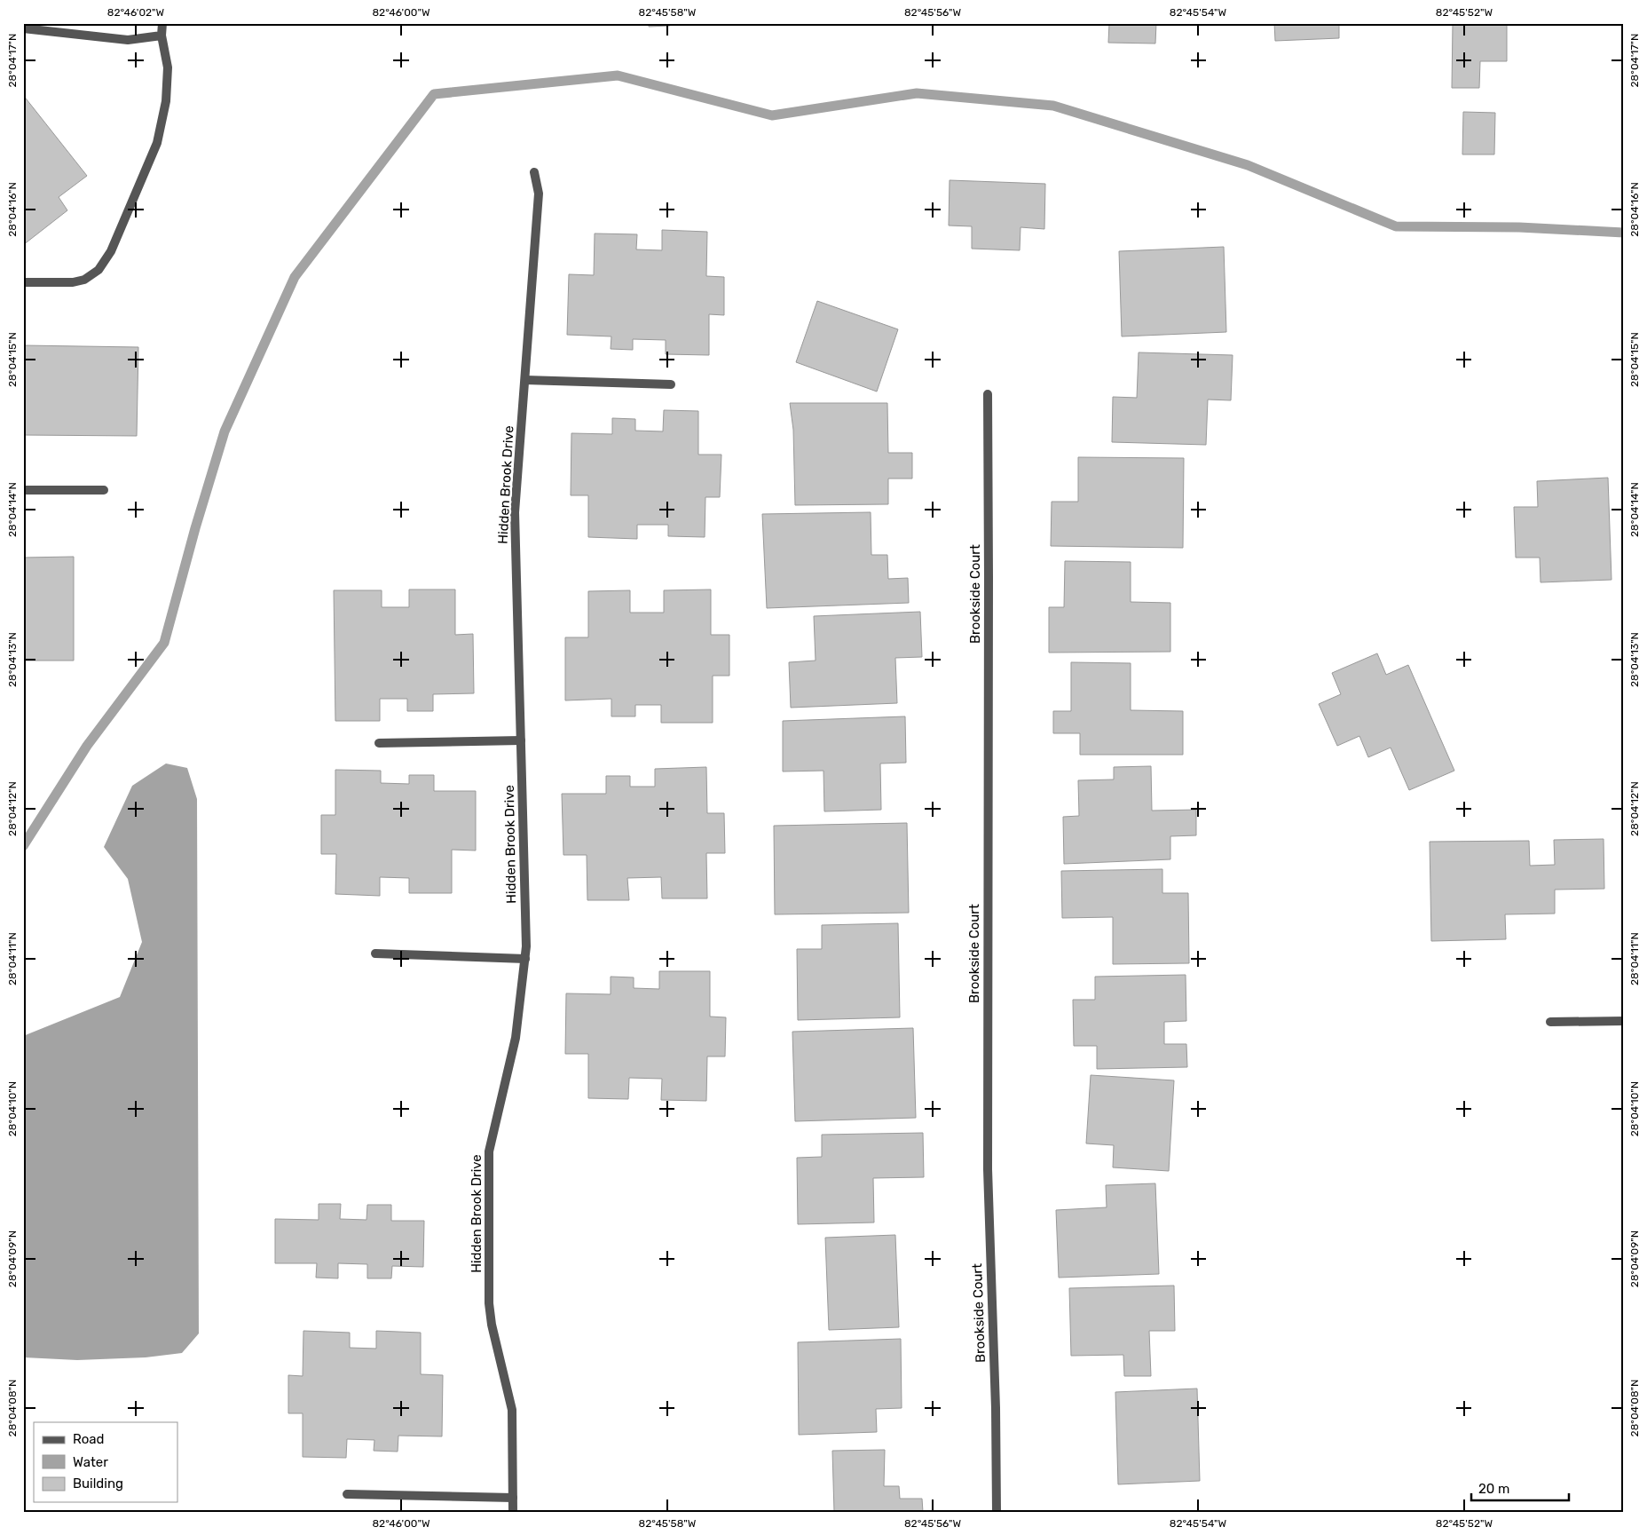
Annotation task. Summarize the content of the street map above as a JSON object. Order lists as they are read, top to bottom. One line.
{"streets":{"street":["Hidden Brook Drive","Brookside Court"]},"legend":["Road","Water","Building"],"scale_bar":"20 m","coordinates":["82°46'02\"W","82°46'00\"W","82°45'58\"W","82°45'56\"W","82°45'54\"W","82°45'52\"W","28°04'17\"N","28°04'16\"N","28°04'15\"N","28°04'14\"N","28°04'13\"N","28°04'12\"N","28°04'11\"N","28°04'10\"N","28°04'09\"N","28°04'08\"N"]}
